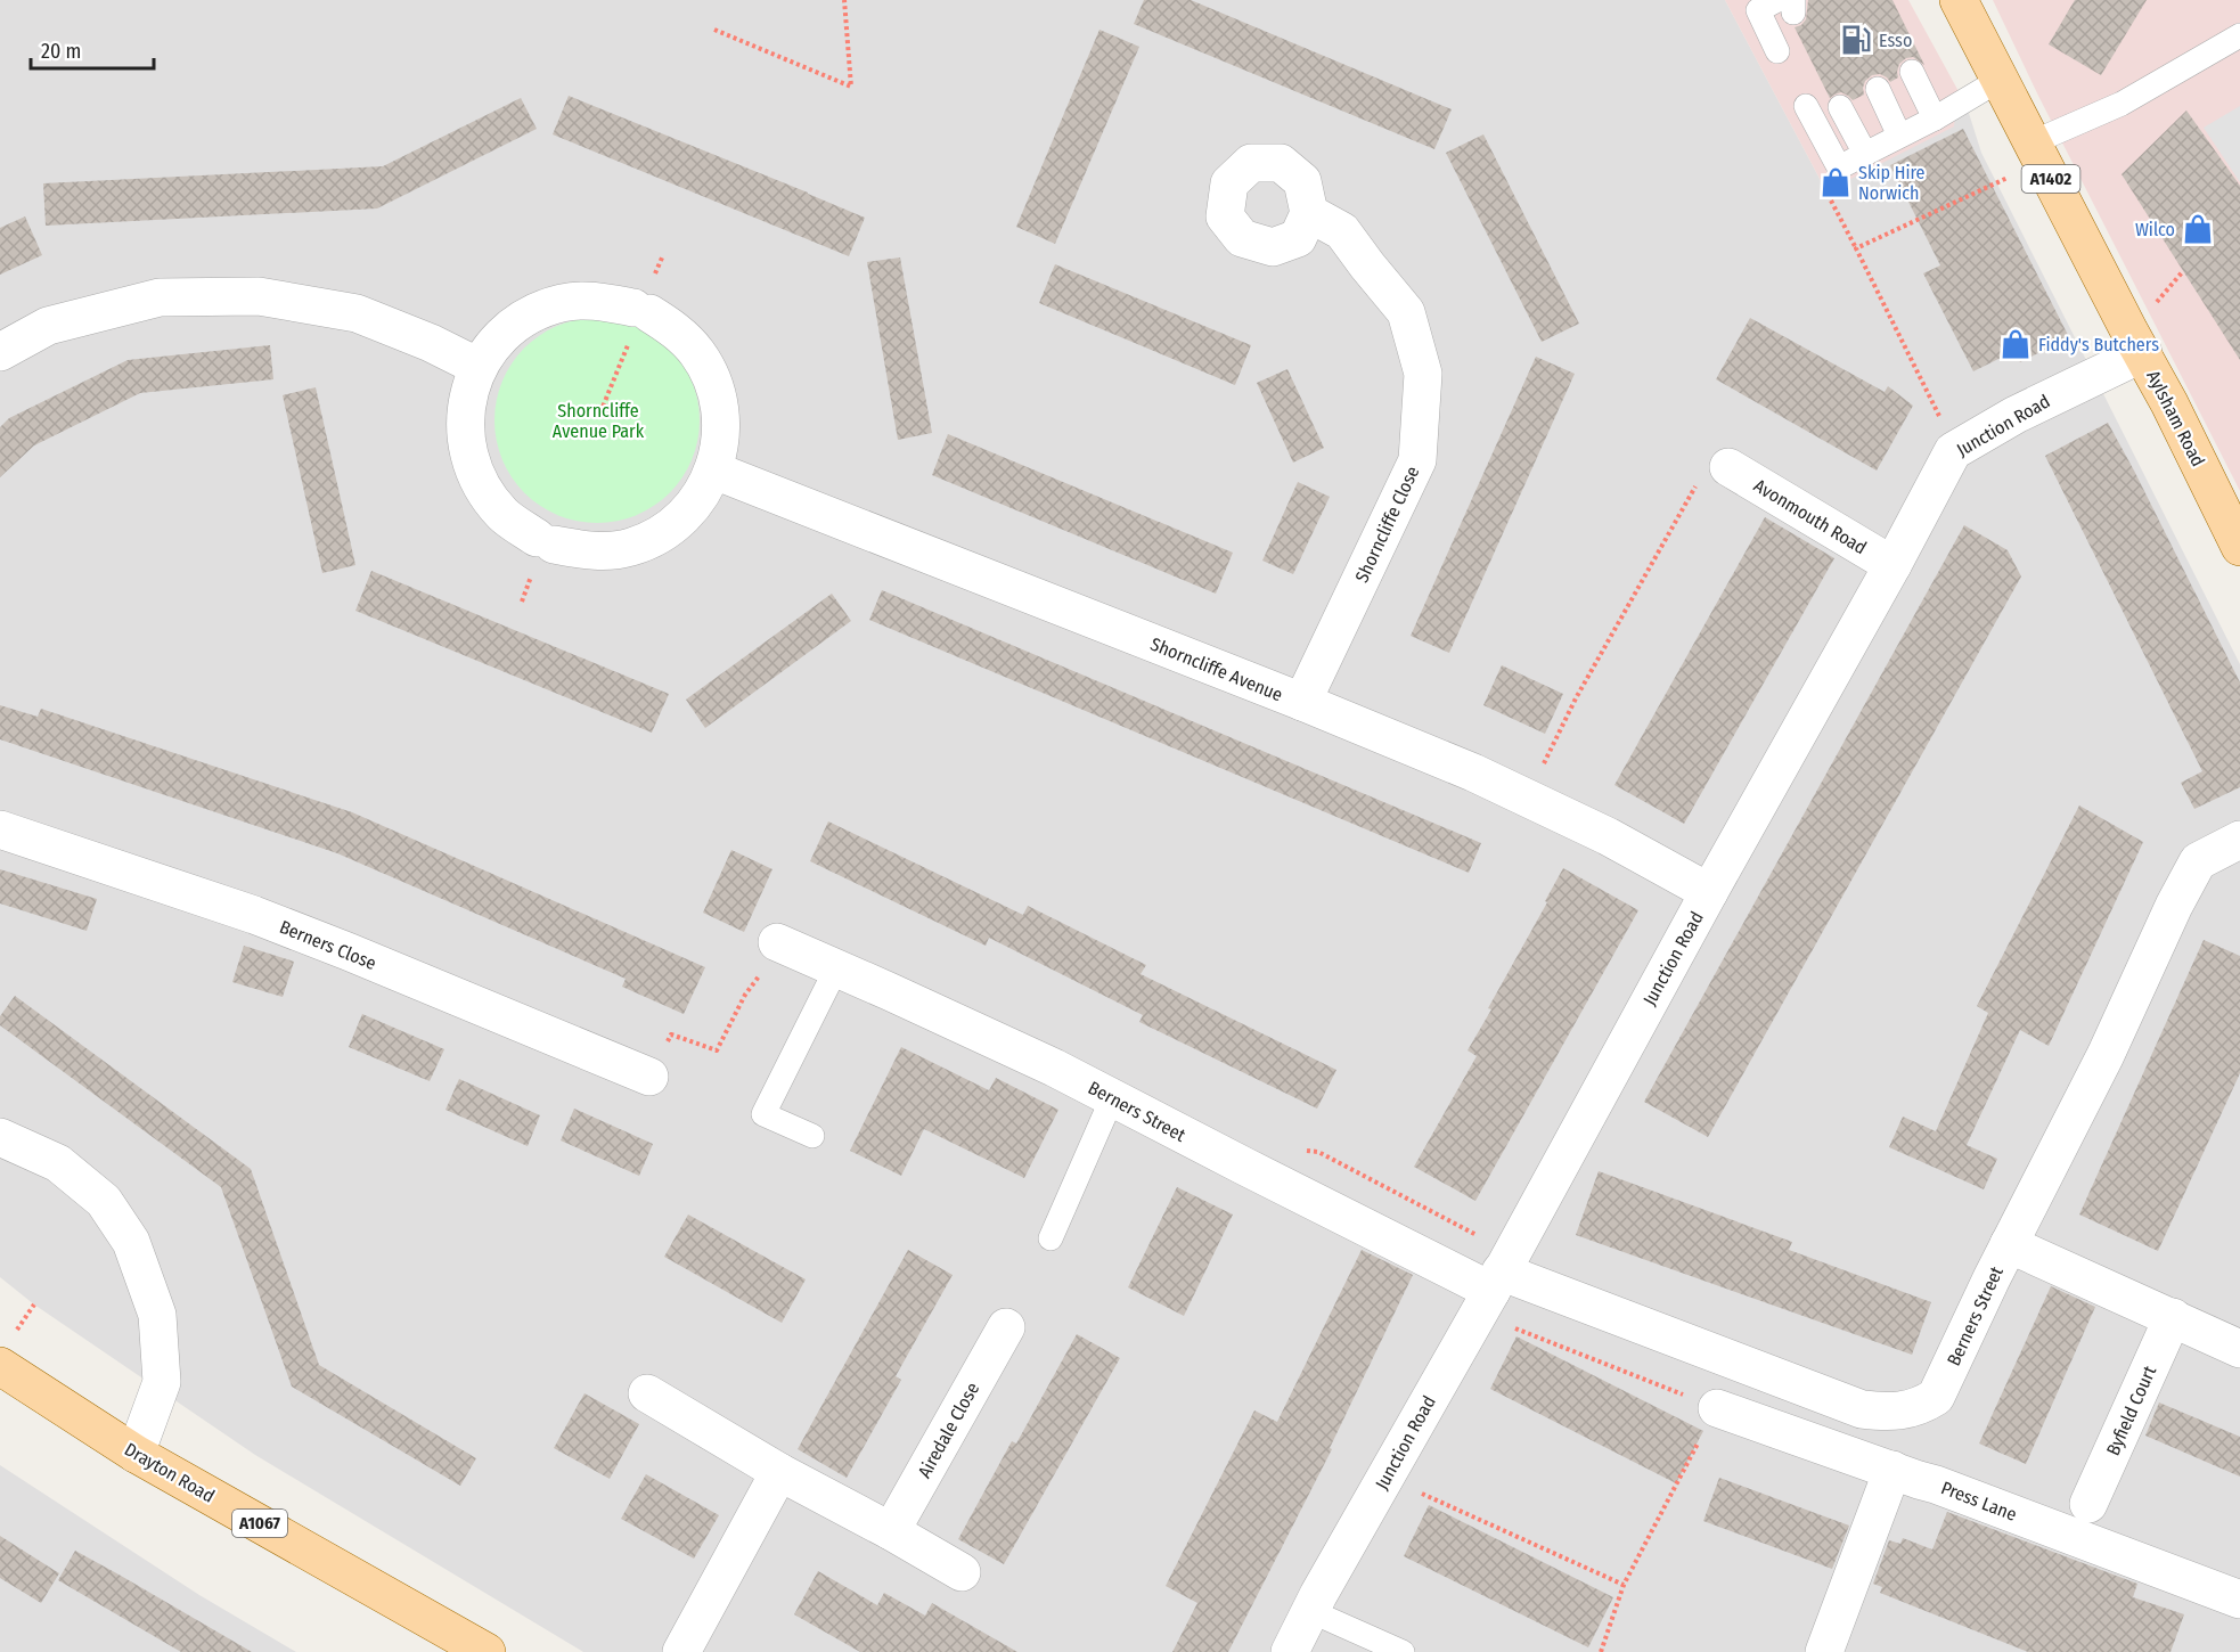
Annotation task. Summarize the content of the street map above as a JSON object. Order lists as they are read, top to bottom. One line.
{"streets":{"main road":["A1402","Aylsham Road","Drayton Road","A1067"],"street":["Junction Road","Avonmouth Road","Shorncliffe Close","Shorncliffe Avenue","Berners Close","Berners Street","Byfield Court","Airedale Close","Press Lane"]},"crossings":[["Aylsham Road","Junction Road"],["Junction Road","Avonmouth Road"],["Junction Road","Shorncliffe Avenue"],["Junction Road","Berners Street"],["Shorncliffe Close","Shorncliffe Avenue"]],"parks":["Shorncliffe Avenue Park"],"places":{"fuel station":["Esso"],"shop":["Skip Hire Norwich","Wilco","Fiddy's Butchers"]},"scale_bar":"20 m"}
